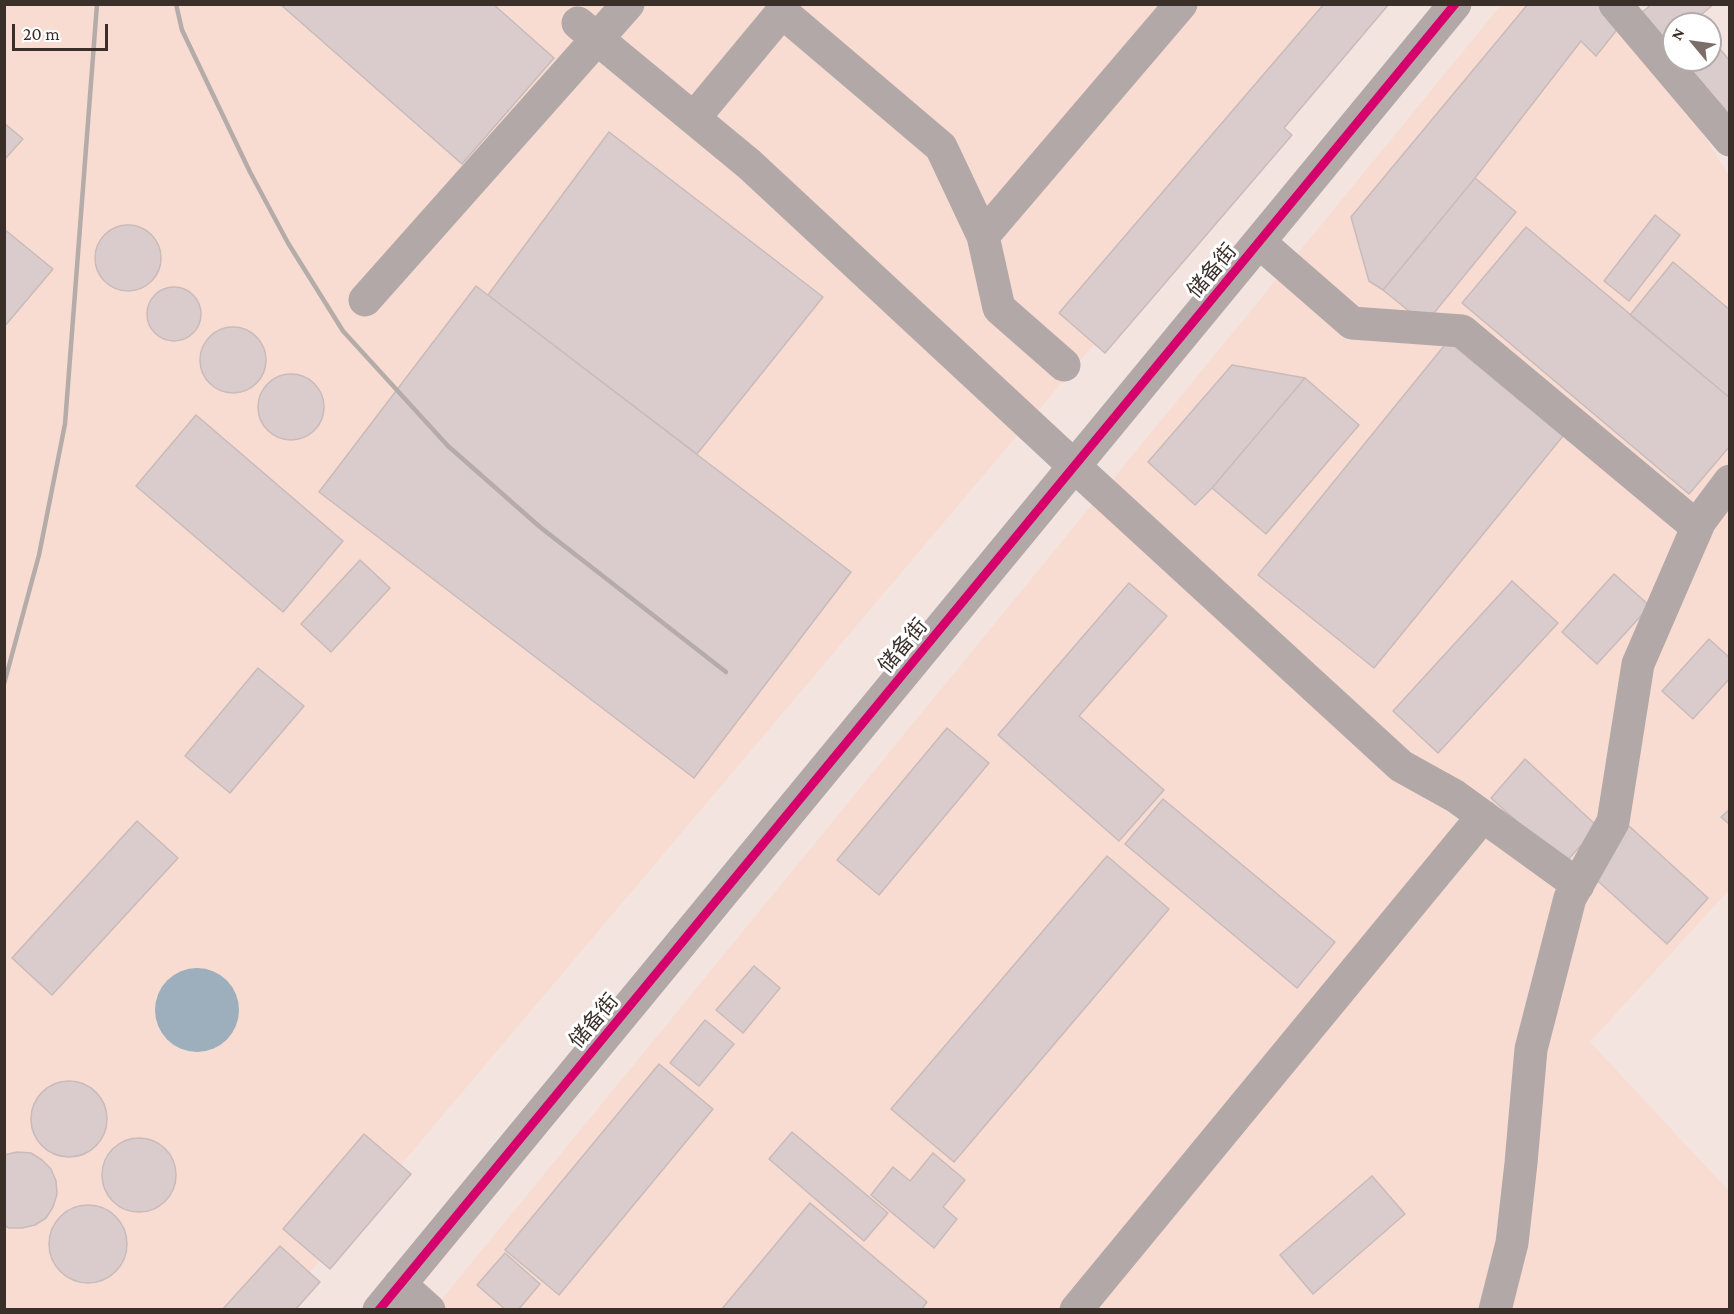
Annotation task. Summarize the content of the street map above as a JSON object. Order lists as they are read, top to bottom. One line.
{"streets":{"street":["储备街"]},"scale_bar":"20 m","north":"top left"}
